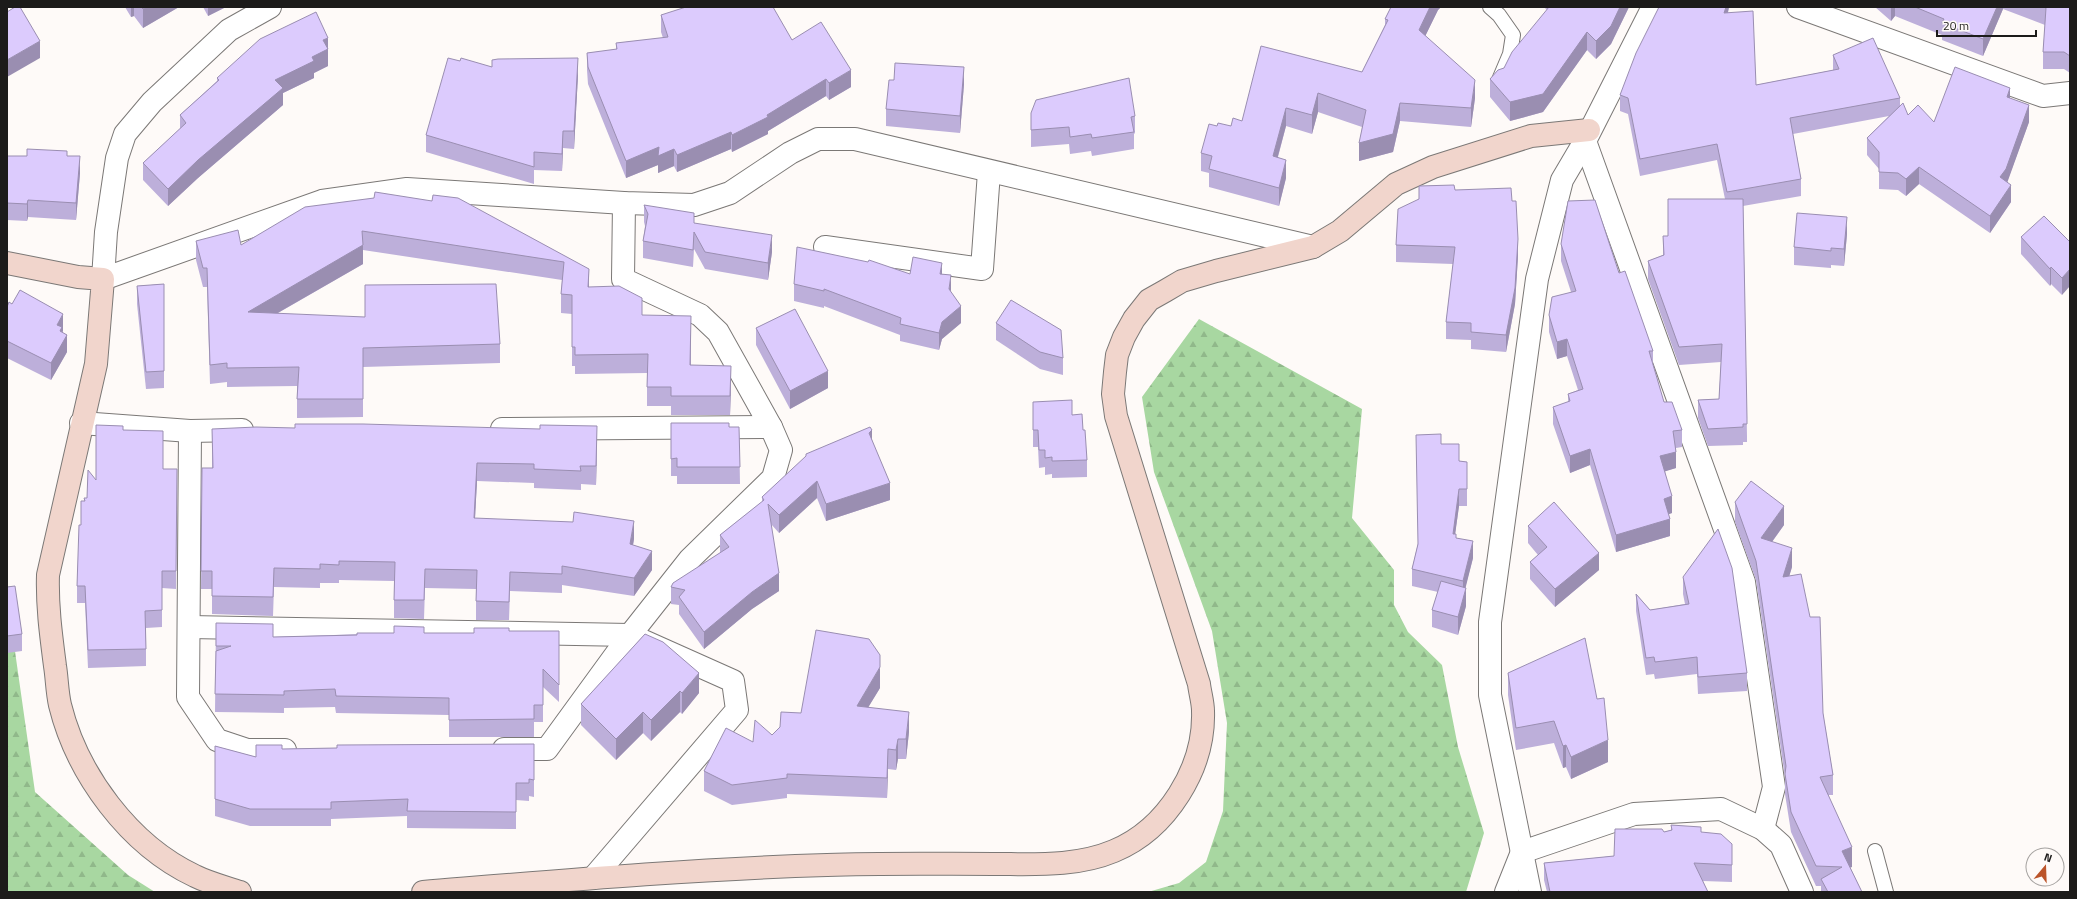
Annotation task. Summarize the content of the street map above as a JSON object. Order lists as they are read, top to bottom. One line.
{"scale_bar":"20 m","north":"top"}
